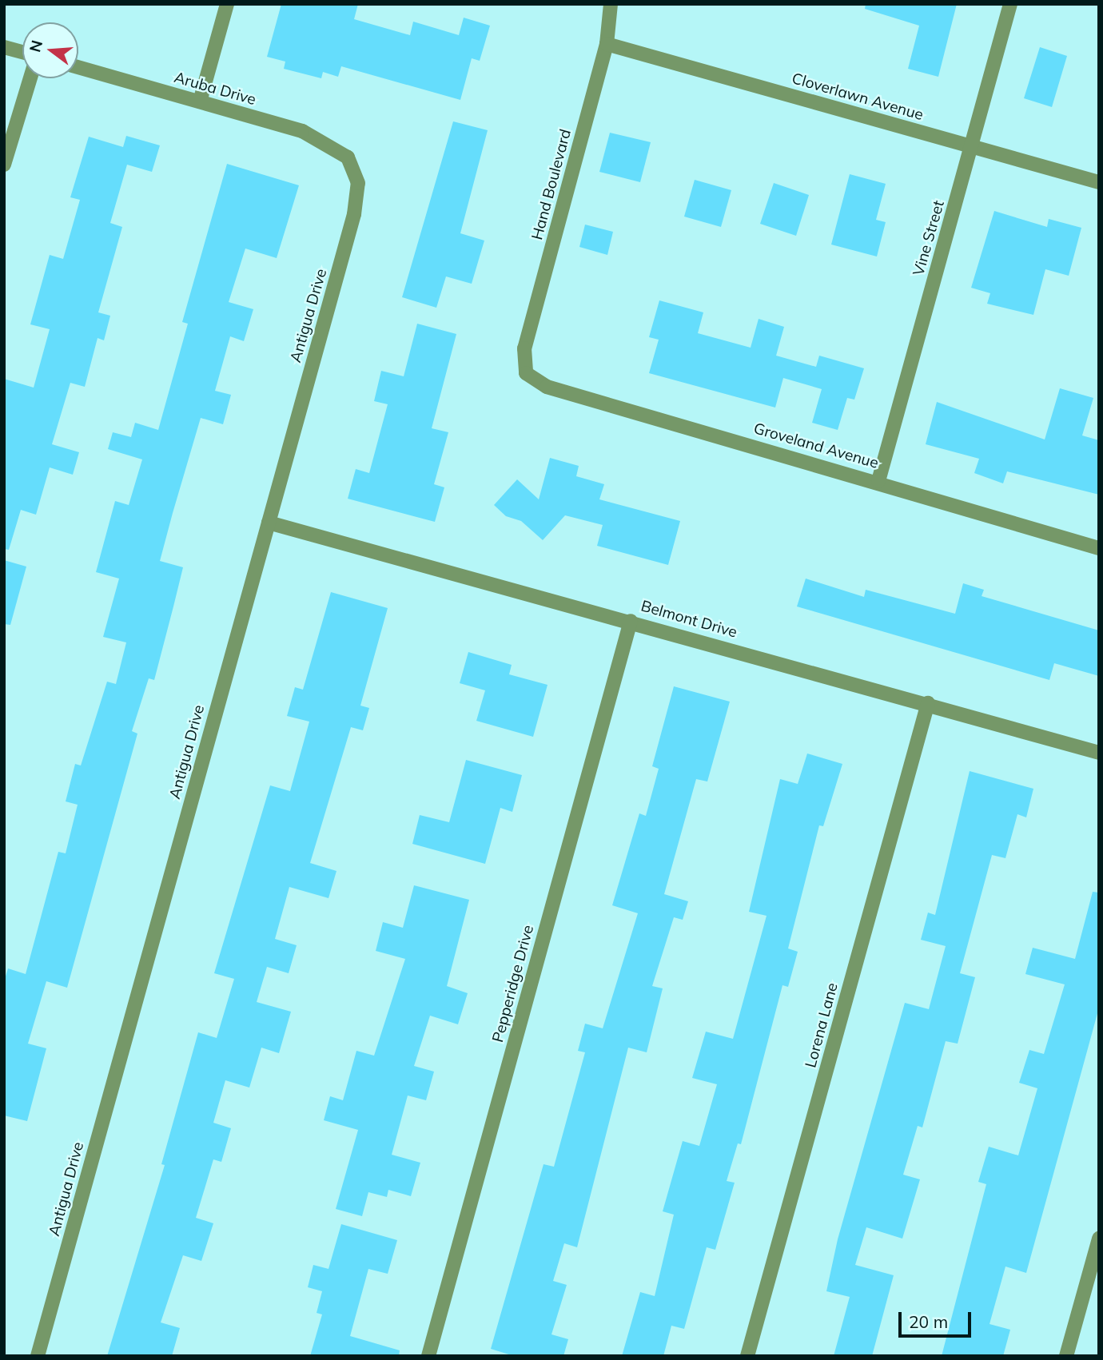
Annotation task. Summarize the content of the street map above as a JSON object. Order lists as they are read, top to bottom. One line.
{"streets":{"street":["Aruba Drive","Cloverlawn Avenue","Hand Boulevard","Vine Street","Antigua Drive","Groveland Avenue","Belmont Drive","Pepperidge Drive","Lorena Lane"]},"crossings":[["Aruba Drive","Antigua Drive"],["Cloverlawn Avenue","Hand Boulevard"],["Cloverlawn Avenue","Vine Street"],["Hand Boulevard","Groveland Avenue"],["Vine Street","Groveland Avenue"],["Antigua Drive","Belmont Drive"],["Belmont Drive","Pepperidge Drive"],["Belmont Drive","Lorena Lane"]],"scale_bar":"20 m","north":"left"}
